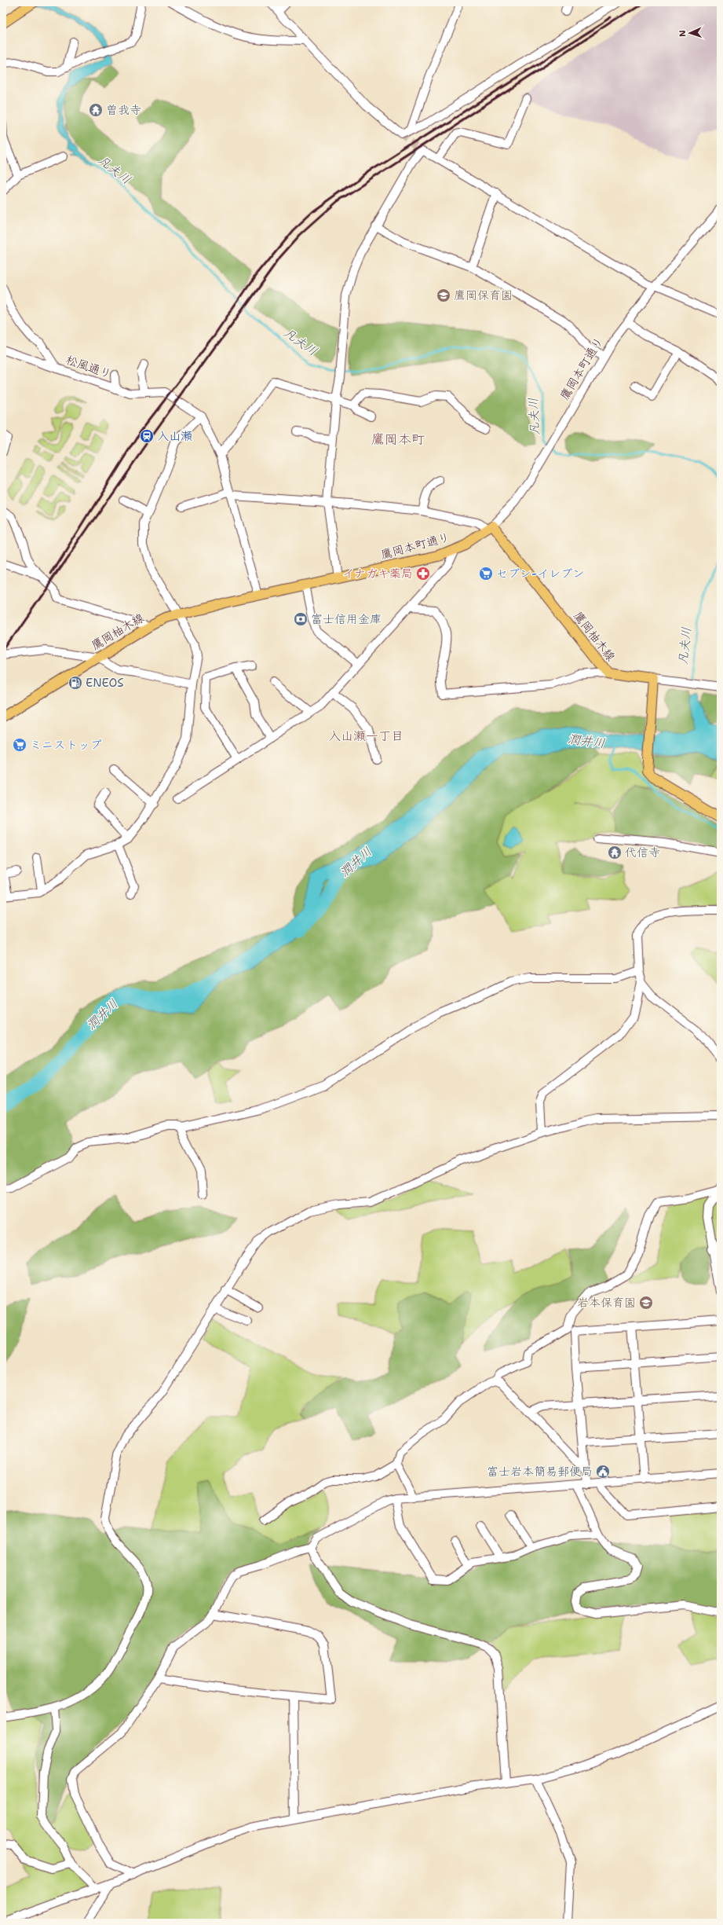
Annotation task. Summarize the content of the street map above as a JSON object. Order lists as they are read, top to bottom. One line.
{"streets":{"main road":["鷹岡本町通り","鷹岡柚木線"],"street":["松風通り"]},"crossings":[["鷹岡本町通り","鷹岡柚木線"]],"districts":["鷹岡本町","入山瀬一丁目"],"water":["凡夫川","潤井川"],"places":{"temple":["曽我寺","代信寺"],"school or university":["鷹岡保育園","岩本保育園"],"station":["入山瀬"],"pharmacy":["イナガキ薬局"],"supermarket":["セブン-イレブン","ミニストップ"],"bank":["富士信用金庫"],"fuel station":["ENEOS"],"public building":["富士岩本簡易郵便局"]},"north":"left"}
